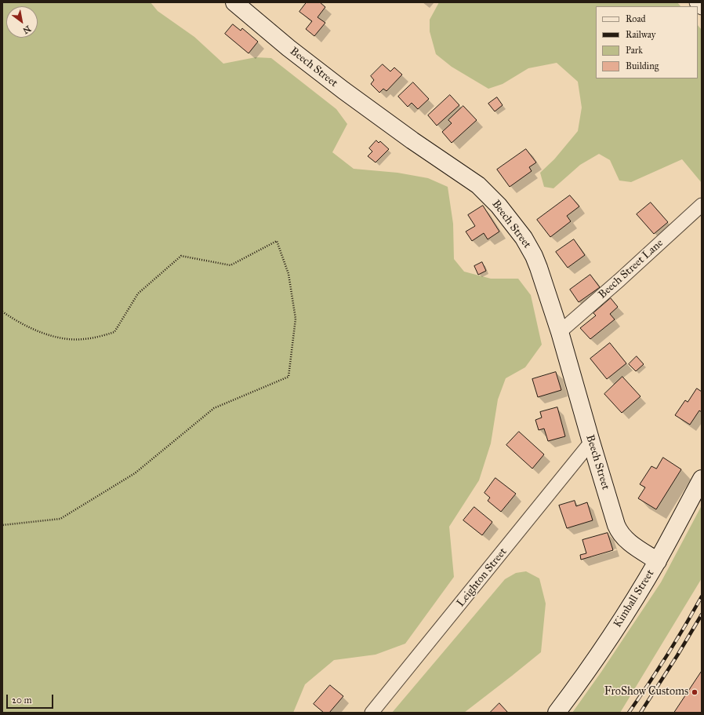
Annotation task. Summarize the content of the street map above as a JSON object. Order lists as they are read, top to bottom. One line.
{"streets":{"street":["Beech Street","Beech Street Lane","Leighton Street","Kimball Street"]},"crossings":[["Beech Street","Beech Street Lane"],["Beech Street","Leighton Street"],["Beech Street","Kimball Street"]],"places":["FroShow Customs"],"legend":["Road","Railway","Park","Building"],"scale_bar":"20 m","north":"bottom right"}
